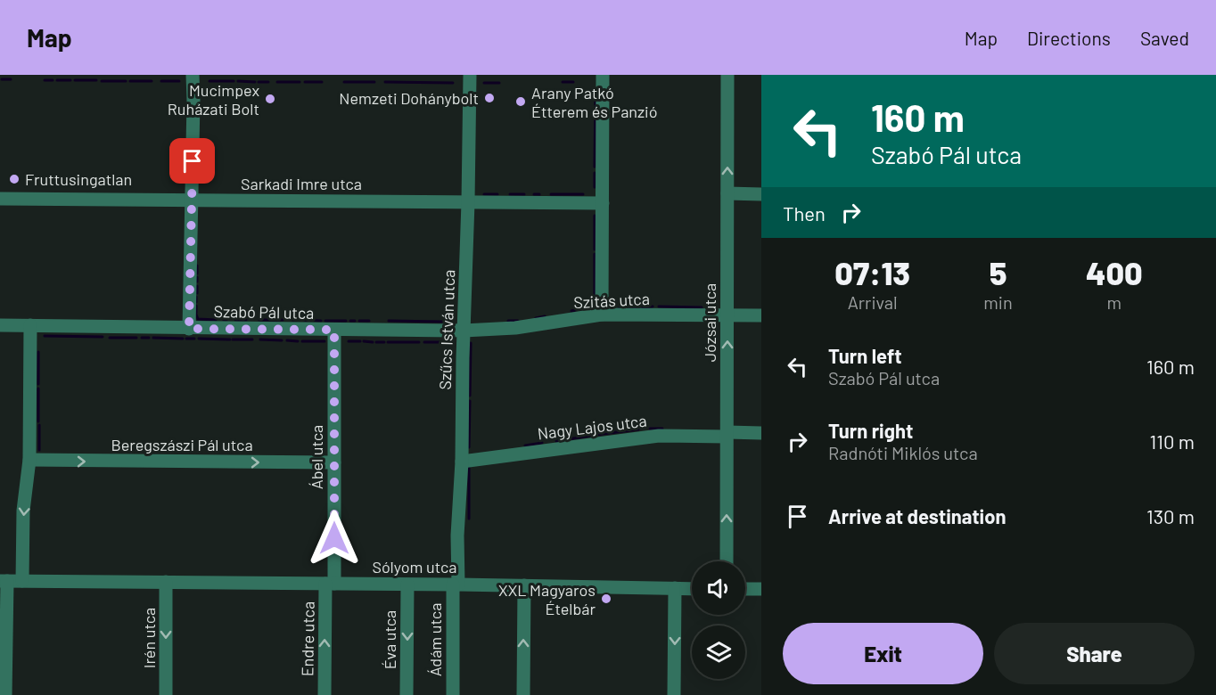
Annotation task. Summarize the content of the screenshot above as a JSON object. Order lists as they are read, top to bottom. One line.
{"streets":{"street":["Sarkadi Imre utca","Szitás utca","Szabó Pál utca","Józsai utca","Szűcs István utca","Nagy Lajos utca","Beregszászi Pál utca","Ábel utca","Sólyom utca","Irén utca","Endre utca","Éva utca","Ádám utca"]},"crossings":[["Sarkadi Imre utca","Szűcs István utca"],["Szitás utca","Szabó Pál utca"],["Szitás utca","Józsai utca"],["Szitás utca","Szűcs István utca"],["Szabó Pál utca","Szűcs István utca"],["Szabó Pál utca","Ábel utca"],["Józsai utca","Nagy Lajos utca"],["Szűcs István utca","Nagy Lajos utca"],["Szűcs István utca","Sólyom utca"],["Szűcs István utca","Ádám utca"],["Beregszászi Pál utca","Ábel utca"],["Ábel utca","Sólyom utca"],["Ábel utca","Endre utca"],["Sólyom utca","Irén utca"],["Sólyom utca","Endre utca"],["Sólyom utca","Éva utca"],["Sólyom utca","Ádám utca"]],"one_way":["Józsai utca","Beregszászi Pál utca","Irén utca","Endre utca"],"places":["Nemzeti Dohánybolt","Mucimpex Ruházati Bolt","Arany Patkó Étterem és Panzió","Fruttusingatlan","XXL Magyaros Ételbár"],"page":{"header":"Map","nav":["Map","Directions","Saved"],"turn":["160 m","Szabó Pál utca"],"then":"Then","eta":["07:13","Arrival","5","min","400","m"],"list":[{"name":"Turn left","note":"Szabó Pál utca","value":"160 m"},{"name":"Turn right","note":"Radnóti Miklós utca","value":"110 m"},{"name":"Arrive at destination","value":"130 m"}],"buttons":["Exit","Share"]}}
